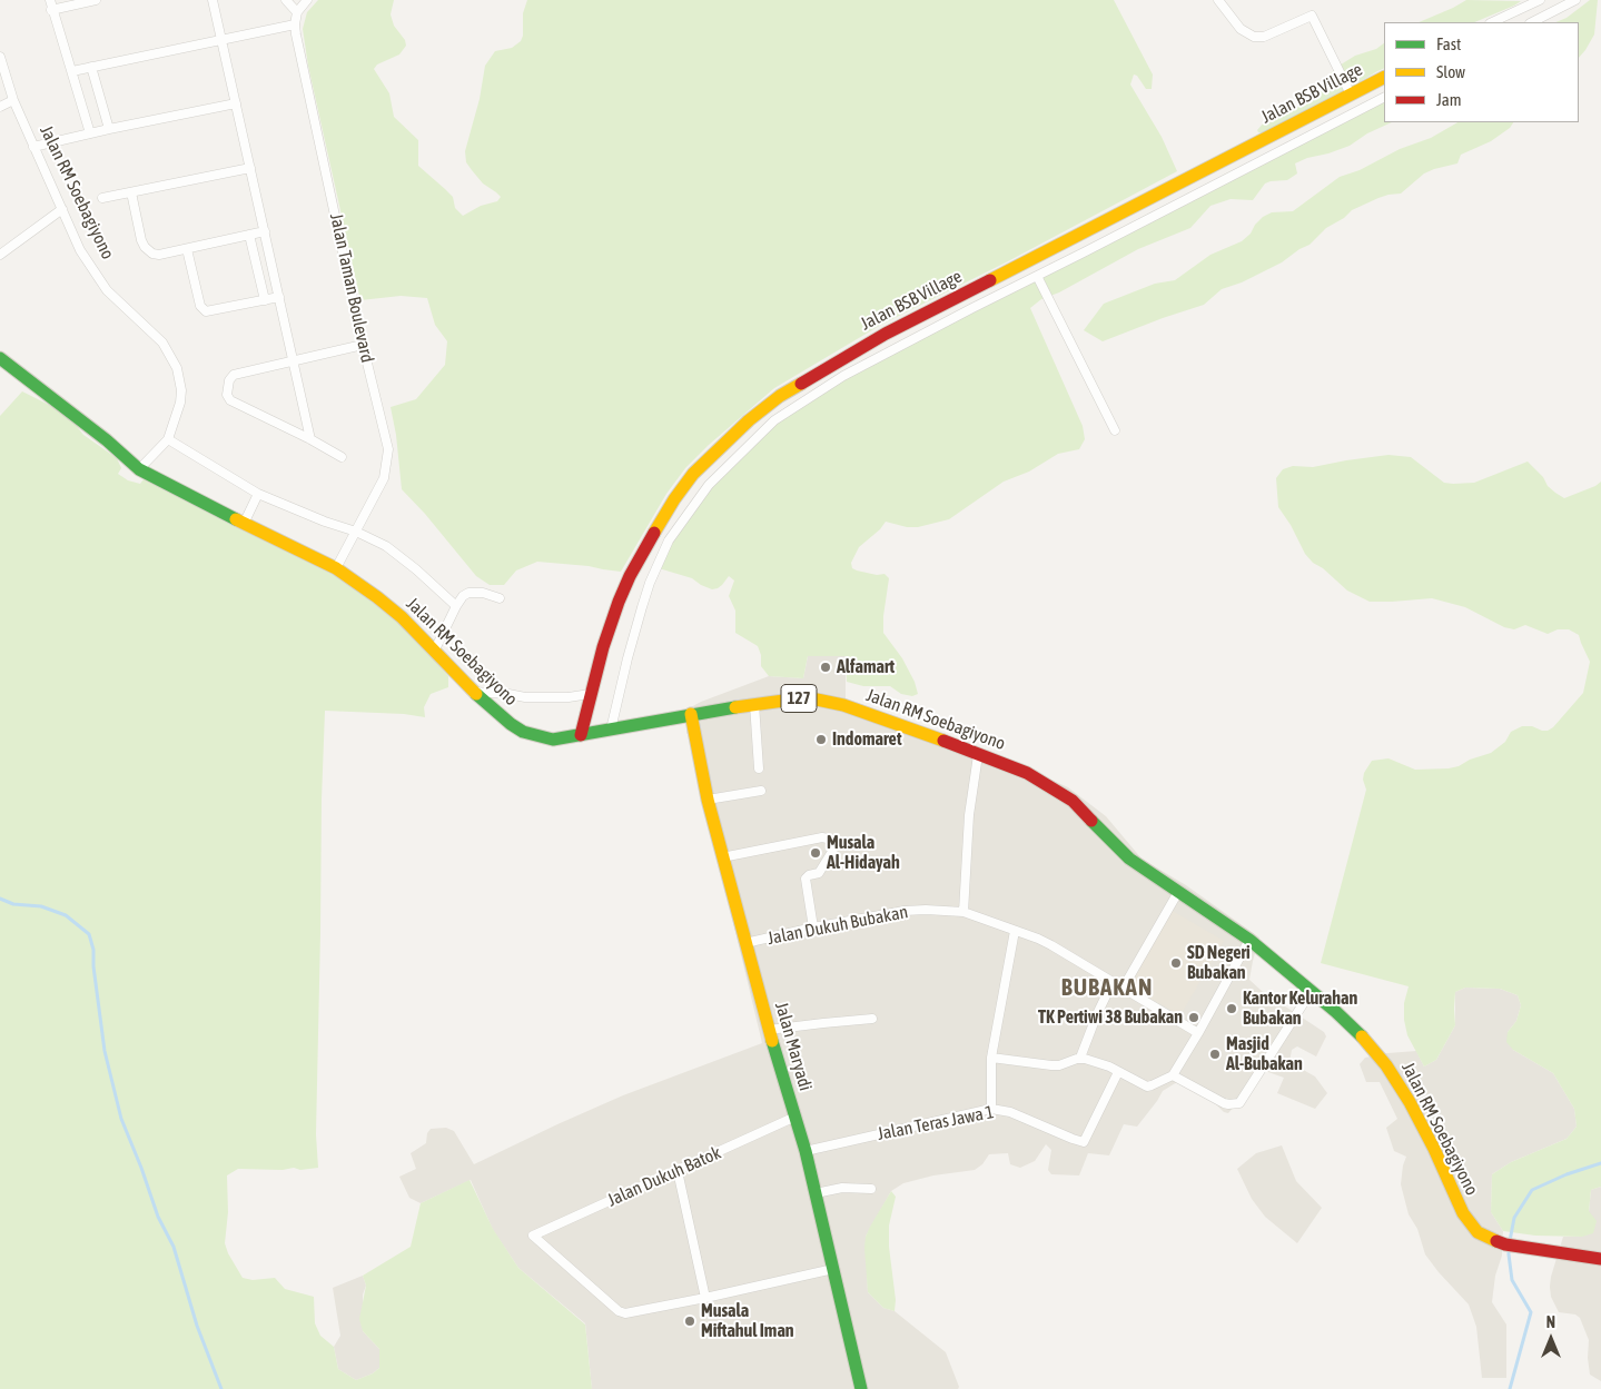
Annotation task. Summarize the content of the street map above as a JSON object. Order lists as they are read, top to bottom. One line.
{"streets":{"main road":["Jalan BSB Village","Jalan RM Soebagiyono","127","Jalan Maryadi"],"street":["Jalan Taman Boulevard","Jalan Dukuh Bubakan","Jalan Teras Jawa 1","Jalan Dukuh Batok"]},"crossings":[["Jalan BSB Village","Jalan RM Soebagiyono"],["Jalan RM Soebagiyono","Jalan Taman Boulevard"],["Jalan RM Soebagiyono","Jalan Maryadi"],["Jalan Dukuh Bubakan","Jalan Maryadi"],["Jalan Maryadi","Jalan Teras Jawa 1"],["Jalan Maryadi","Jalan Dukuh Batok"]],"districts":["BUBAKAN"],"places":["Alfamart","Indomaret","Musala Al-Hidayah","SD Negeri Bubakan","Kantor Kelurahan Bubakan","TK Pertiwi 38 Bubakan","Masjid Al-Bubakan","Musala Miftahul Iman"],"legend":["Fast","Slow","Jam"],"north":"top"}
